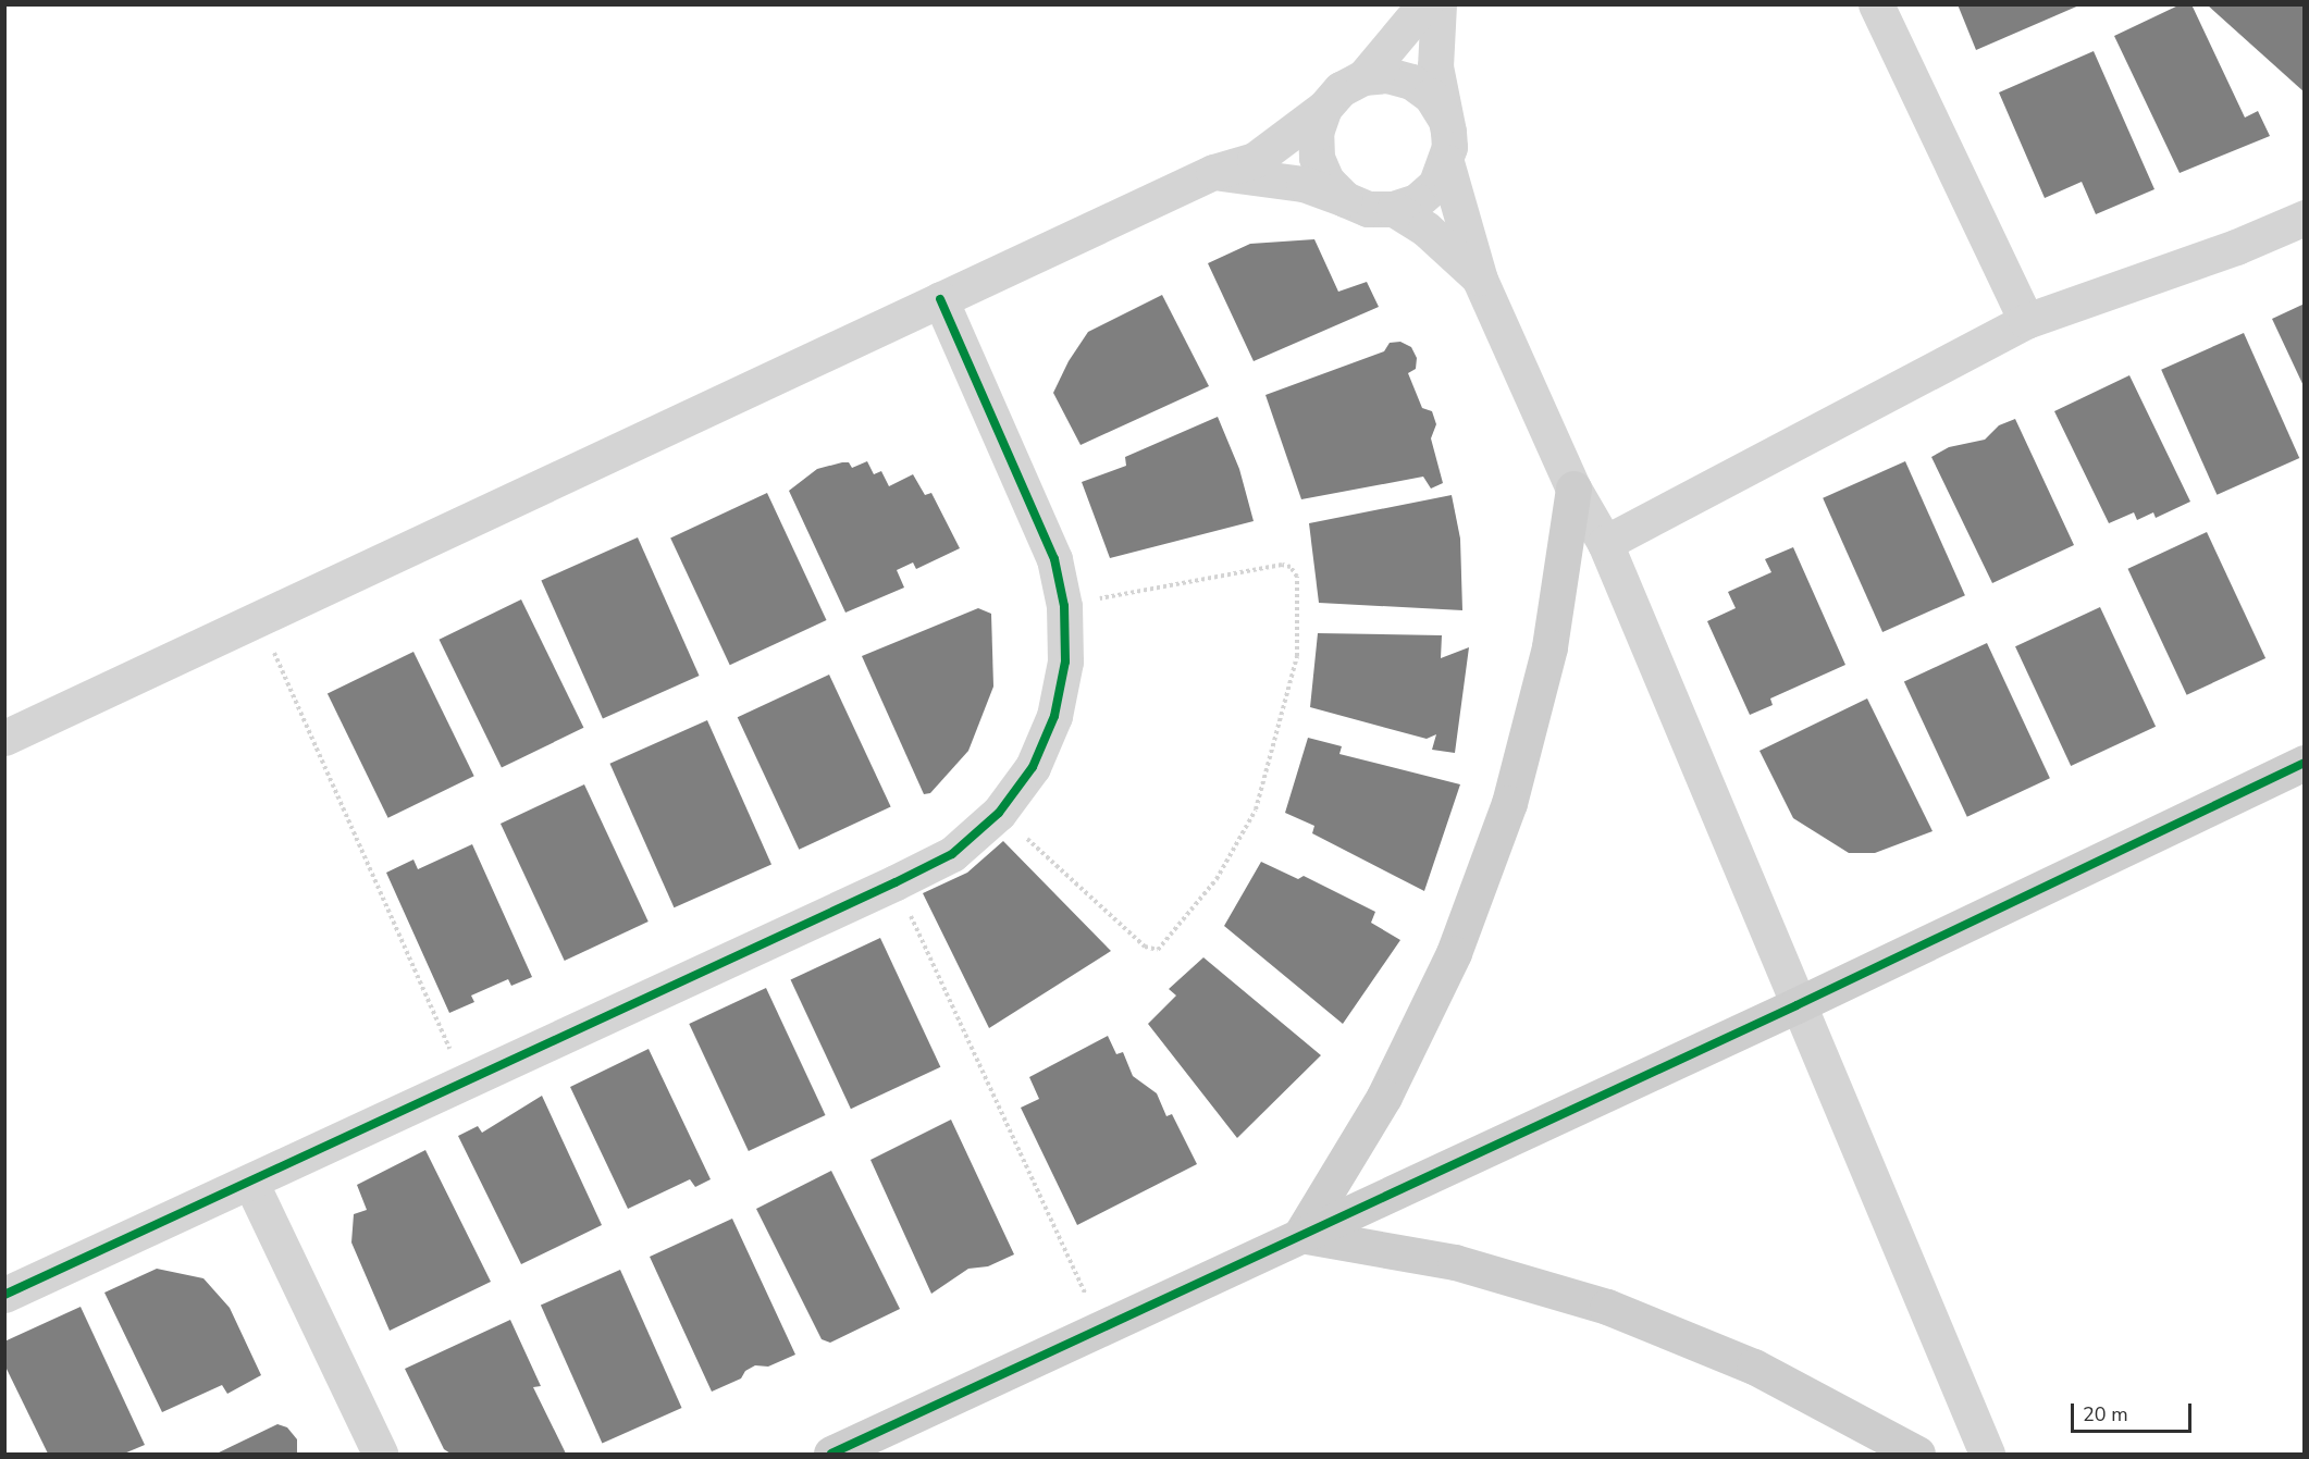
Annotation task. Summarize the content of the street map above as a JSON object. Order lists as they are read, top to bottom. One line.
{"scale_bar":"20 m"}
